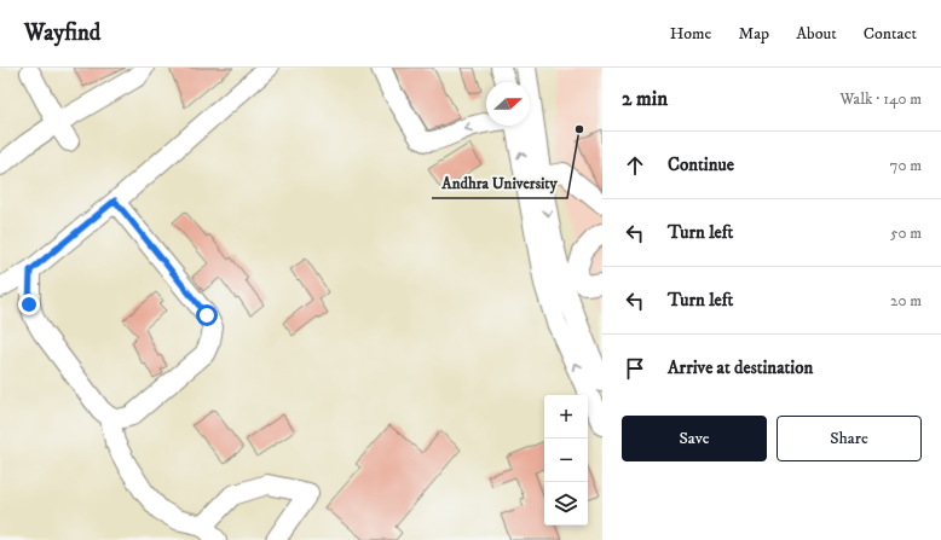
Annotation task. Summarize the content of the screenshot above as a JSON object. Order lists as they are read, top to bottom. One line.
{"places":["Andhra University"],"north":"right","page":{"header":"Wayfind","nav":["Home","Map","About","Contact"],"heading":["2 min","Walk · 140 m"],"list":[["Continue","70 m"],["Turn left","50 m"],["Turn left","20 m"],"Arrive at destination"],"map_buttons":["+","−"],"buttons":["Save","Share"]}}
